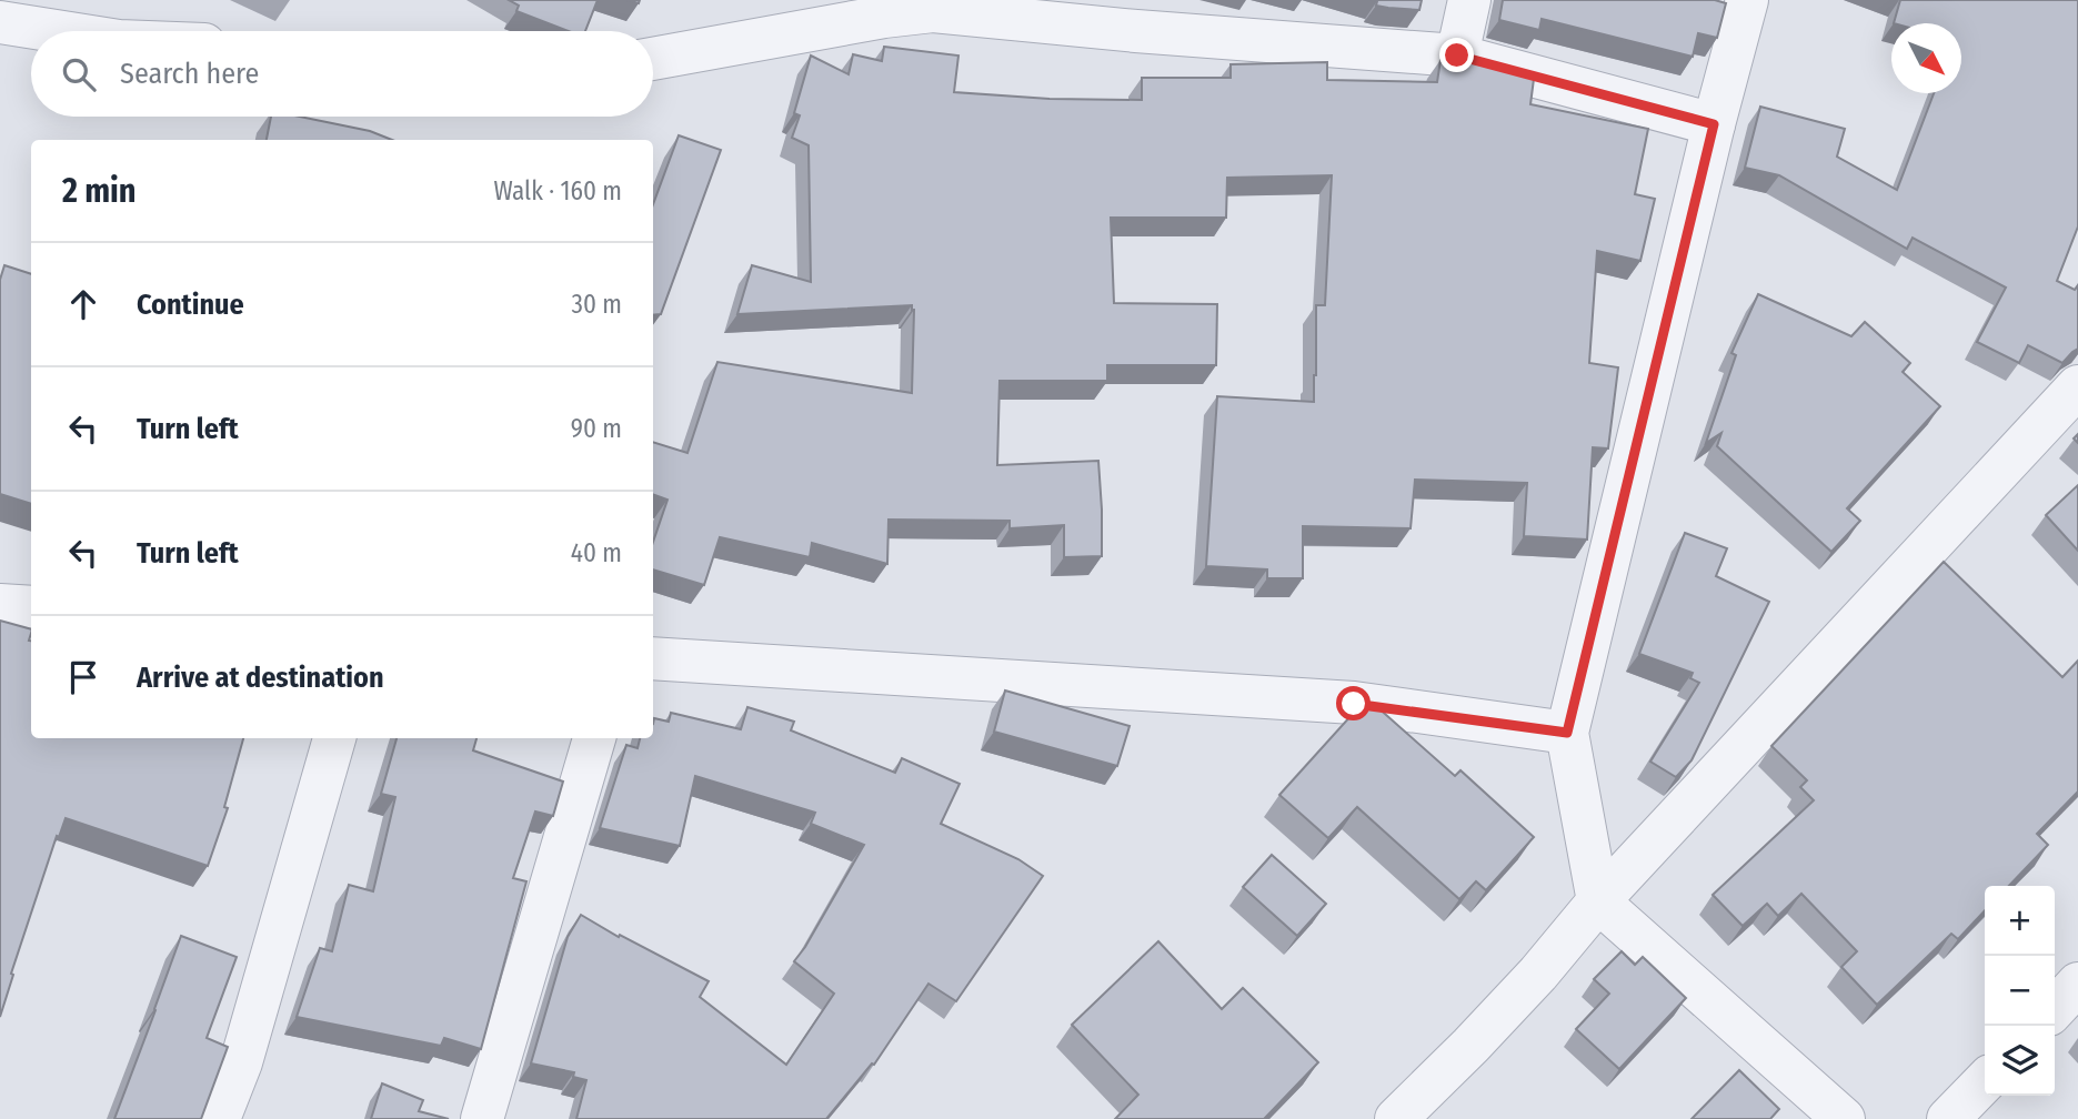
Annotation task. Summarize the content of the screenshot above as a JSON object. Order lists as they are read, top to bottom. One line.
{"north":"bottom right","page":{"search":"Search here","heading":["2 min","Walk · 160 m"],"list":[["Continue","30 m"],["Turn left","90 m"],["Turn left","40 m"],"Arrive at destination"],"map_buttons":["+","−"]}}
